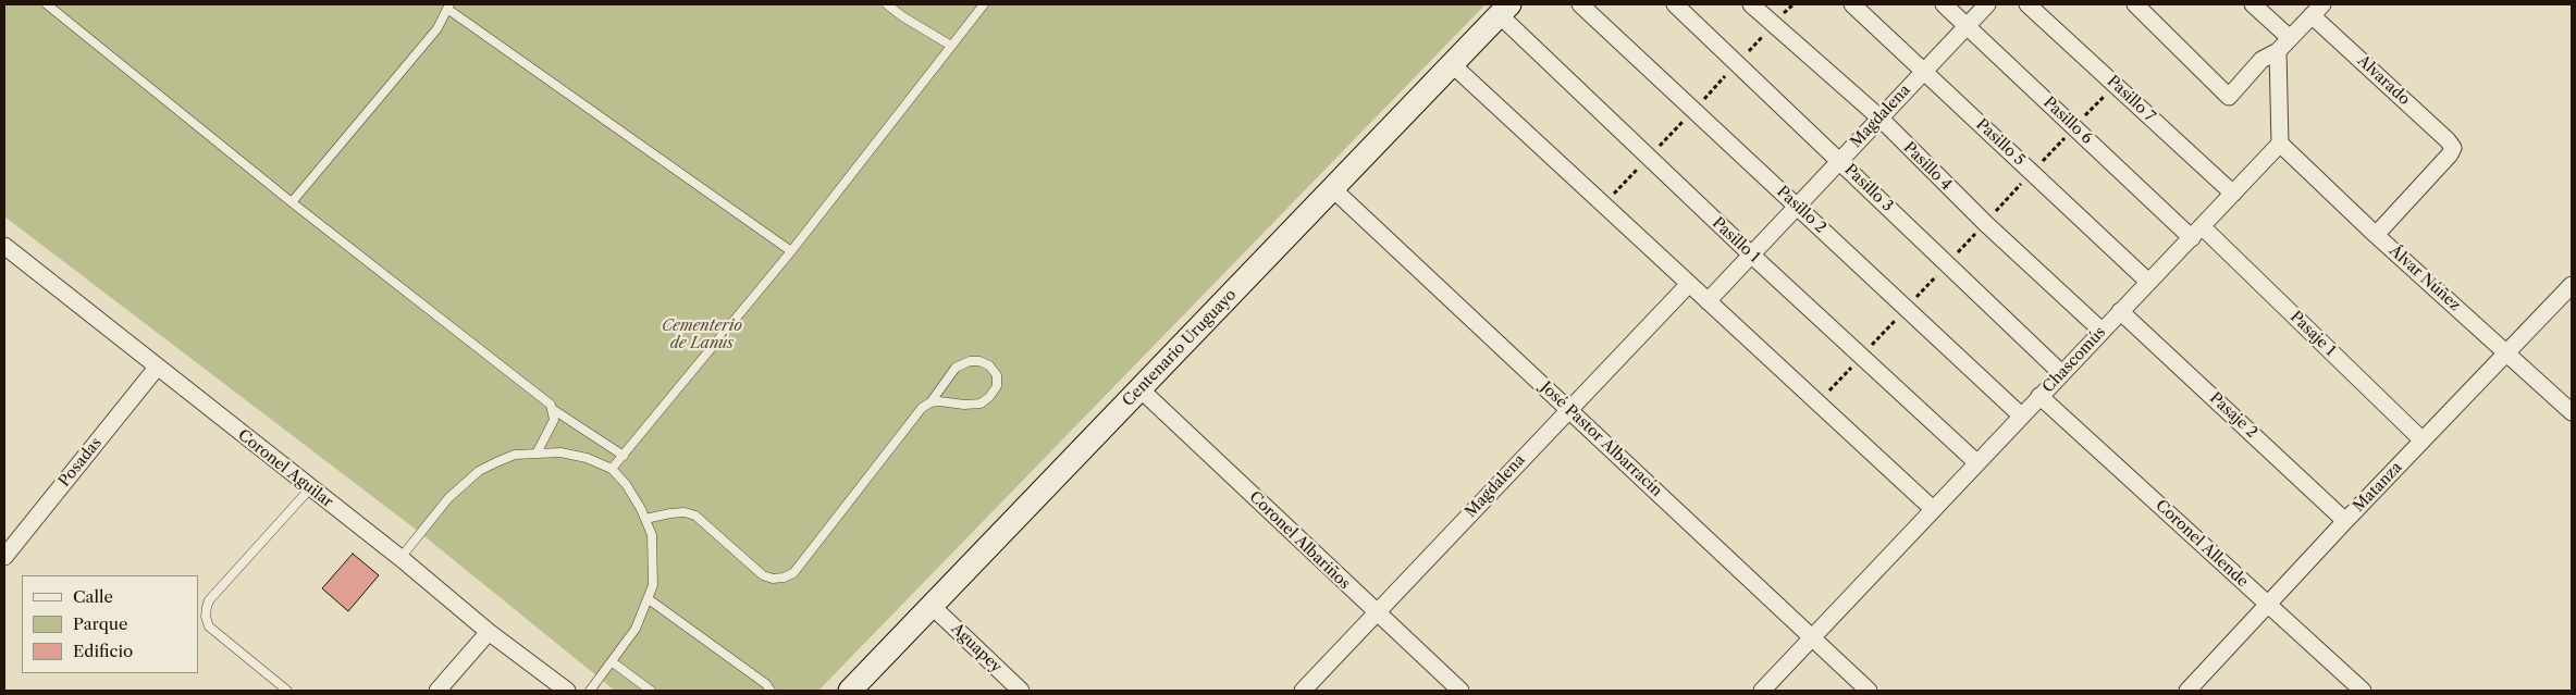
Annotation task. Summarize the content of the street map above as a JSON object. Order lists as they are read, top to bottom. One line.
{"streets":{"main road":["Centenario Uruguayo"],"street":["Alvarado","Pasillo 7","Magdalena","Pasillo 6","Pasillo 5","Pasillo 4","Pasillo 3","Pasillo 2","Pasillo 1","Álvar Núñez","Pasaje 1","Chascomús","Pasaje 2","José Pastor Albarracín","Posadas","Coronel Aguilar","Matanza","Coronel Albariños","Coronel Allende","Aguapey"]},"crossings":[["Alvarado","Álvar Núñez"],["Pasillo 7","Chascomús"],["Magdalena","Pasillo 6"],["Magdalena","Pasillo 5"],["Magdalena","Pasillo 4"],["Magdalena","Pasillo 3"],["Magdalena","Pasillo 2"],["Magdalena","Pasillo 1"],["Magdalena","José Pastor Albarracín"],["Magdalena","Coronel Albariños"],["Pasillo 6","Pasaje 1"],["Pasillo 6","Chascomús"],["Pasillo 5","Chascomús"],["Pasillo 4","Chascomús"],["Pasillo 3","Chascomús"],["Pasillo 2","Chascomús"],["Pasillo 1","Centenario Uruguayo"],["Pasillo 1","Chascomús"],["Álvar Núñez","Chascomús"],["Álvar Núñez","Matanza"],["Pasaje 1","Chascomús"],["Pasaje 1","Matanza"],["Centenario Uruguayo","José Pastor Albarracín"],["Centenario Uruguayo","Coronel Albariños"],["Centenario Uruguayo","Aguapey"],["Chascomús","Pasaje 2"],["Chascomús","José Pastor Albarracín"],["Chascomús","Coronel Allende"],["Pasaje 2","Matanza"],["Posadas","Coronel Aguilar"],["Matanza","Coronel Allende"]],"parks":["Cementerio de Lanús"],"legend":["Calle","Parque","Edificio"]}
